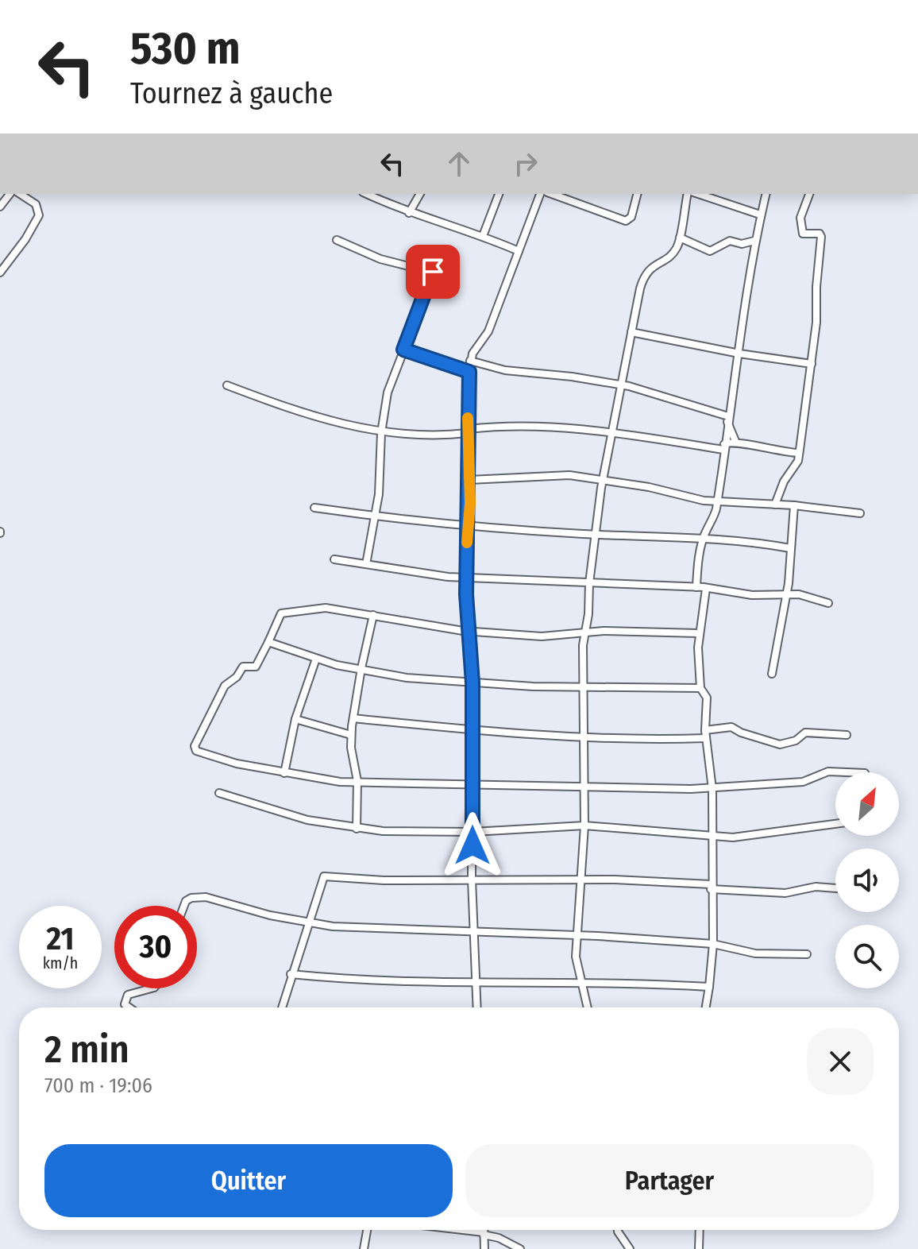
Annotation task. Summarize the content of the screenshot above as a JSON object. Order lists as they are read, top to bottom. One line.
{"north":"top right","page":{"turn":["530 m","Tournez à gauche"],"speed":"21 km/h","limit":"30","heading":["2 min","700 m · 19:06"],"buttons":["Quitter","Partager"]}}
